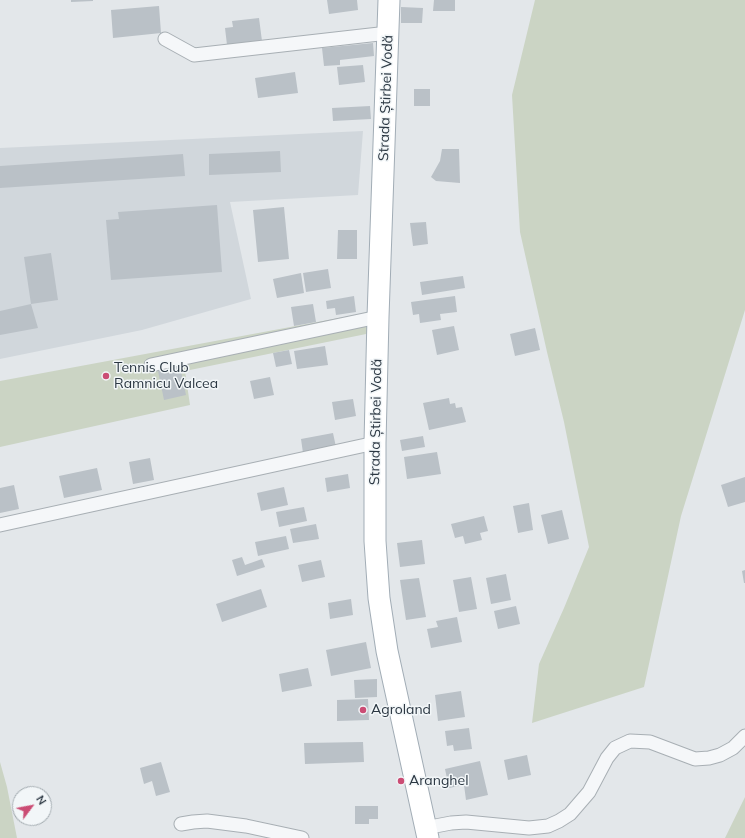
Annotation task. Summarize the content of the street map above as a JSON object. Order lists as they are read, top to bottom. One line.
{"streets":{"main road":["Strada Știrbei Vodă"]},"places":["Tennis Club Ramnicu Valcea","Agroland","Aranghel"],"north":"top right"}
